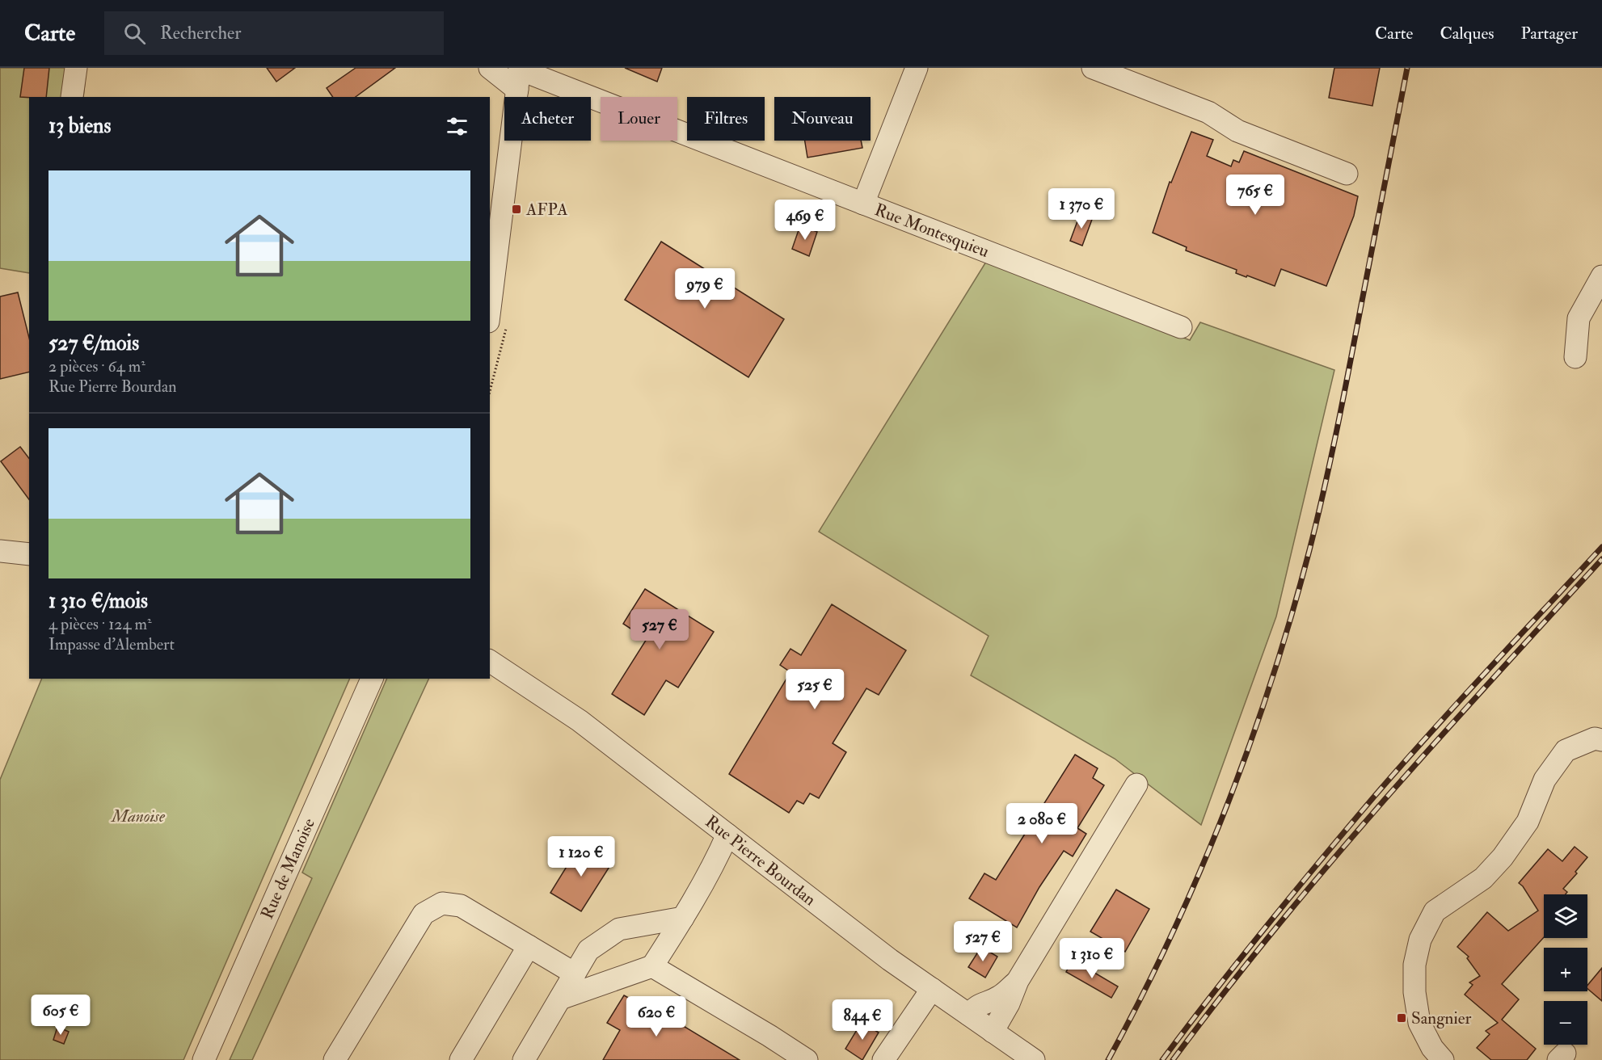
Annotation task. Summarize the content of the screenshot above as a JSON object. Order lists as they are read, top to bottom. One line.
{"streets":{"street":["Rue Montesquieu","Rue Pierre Bourdan","Rue de Manoise"]},"parks":["Manoise"],"places":{"transit":["AFPA","Sangnier"]},"page":{"header":"Carte","search":"Rechercher","nav":["Carte","Calques","Partager"],"chip":["Acheter","Louer","Filtres","Nouveau"],"heading":"13 biens","list":[{"name":"527 €/mois","note":"2 pièces · 64 m² · Rue Pierre Bourdan"},{"name":"1 310 €/mois","note":"4 pièces · 124 m² · Impasse d'Alembert"}],"price":["765 €","1 370 €","469 €","979 €","527 €","525 €","2 080 €","1 120 €","527 €","1 310 €","605 €","620 €","844 €"],"map_buttons":["+","−"]}}
